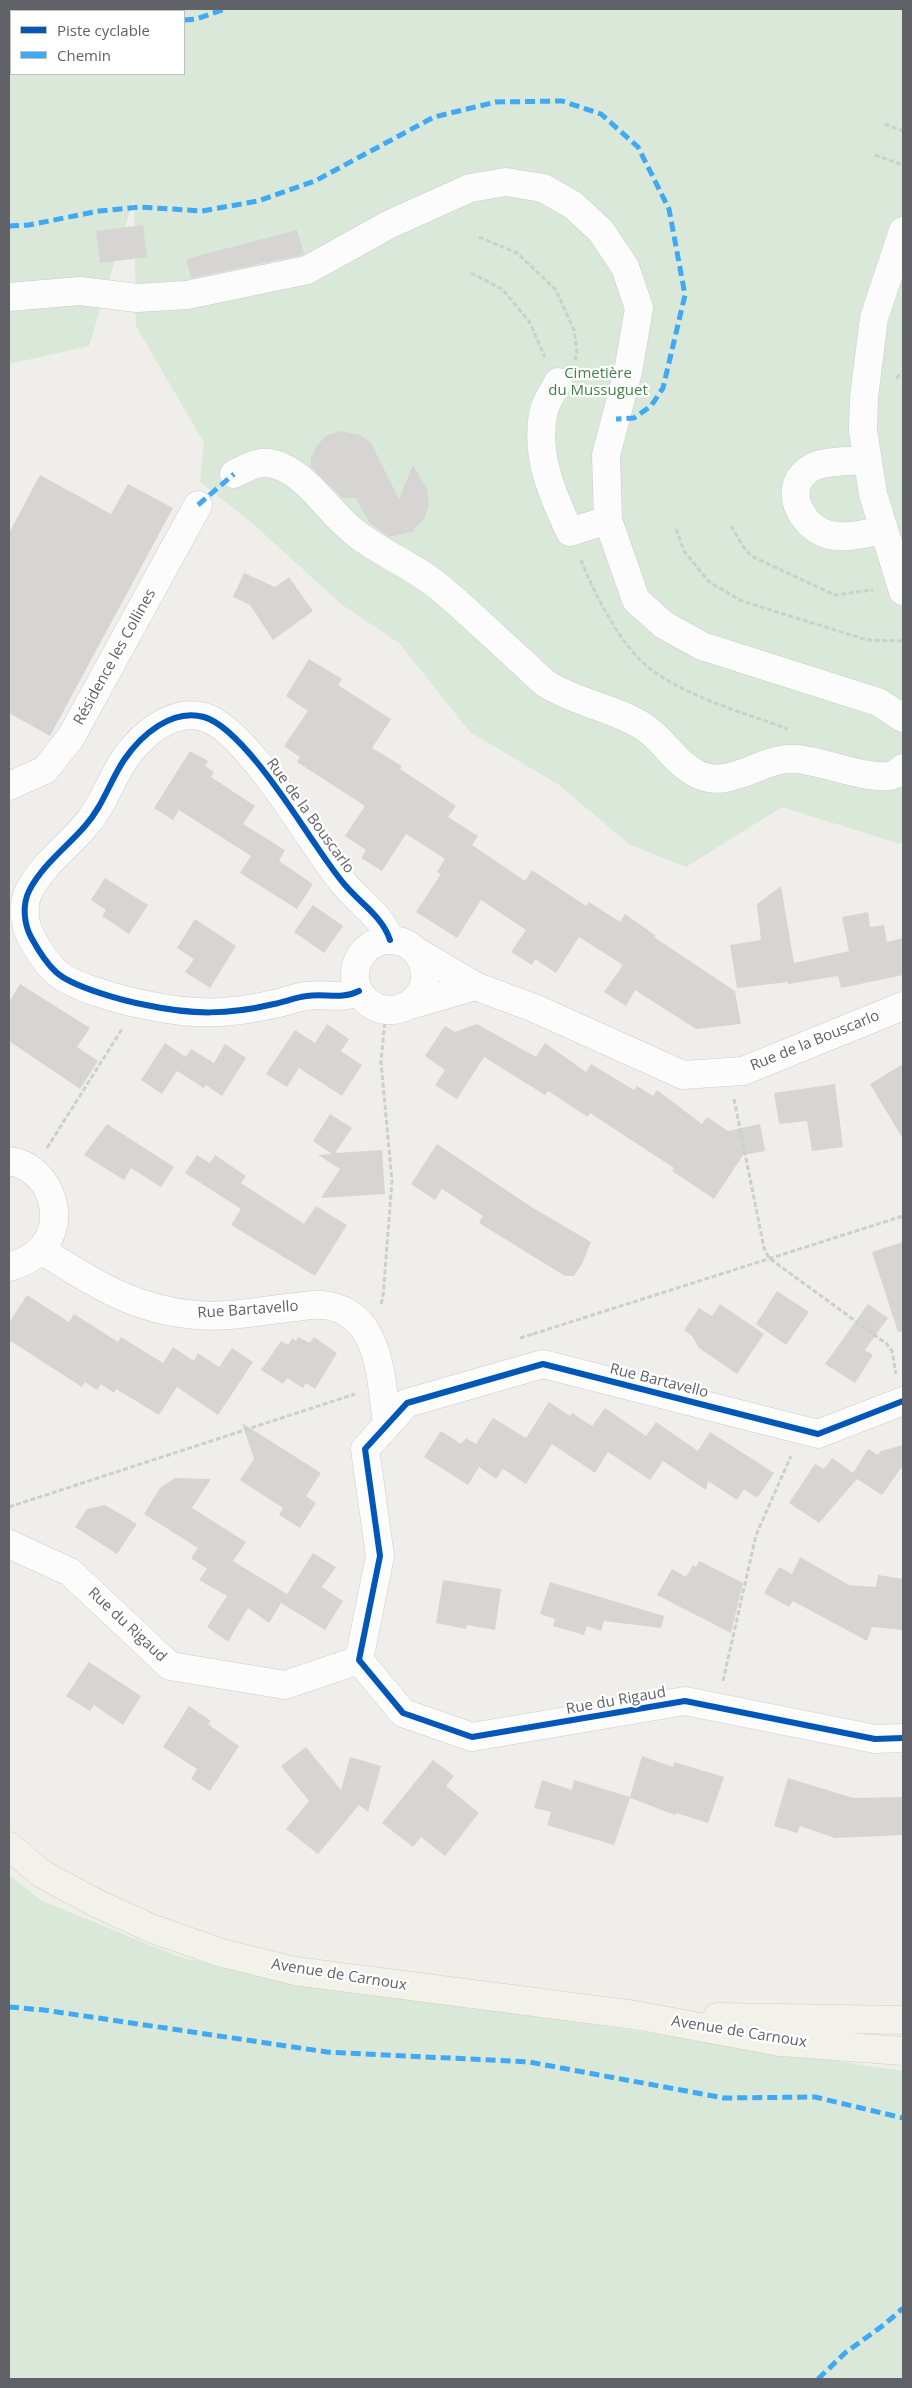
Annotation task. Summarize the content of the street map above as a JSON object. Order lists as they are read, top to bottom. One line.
{"streets":{"main road":["Avenue de Carnoux"],"street":["Résidence les Collines","Rue de la Bouscarlo","Rue Bartavello","Rue du Rigaud"]},"parks":["Cimetière du Mussuguet"],"legend":["Piste cyclable","Chemin"]}
